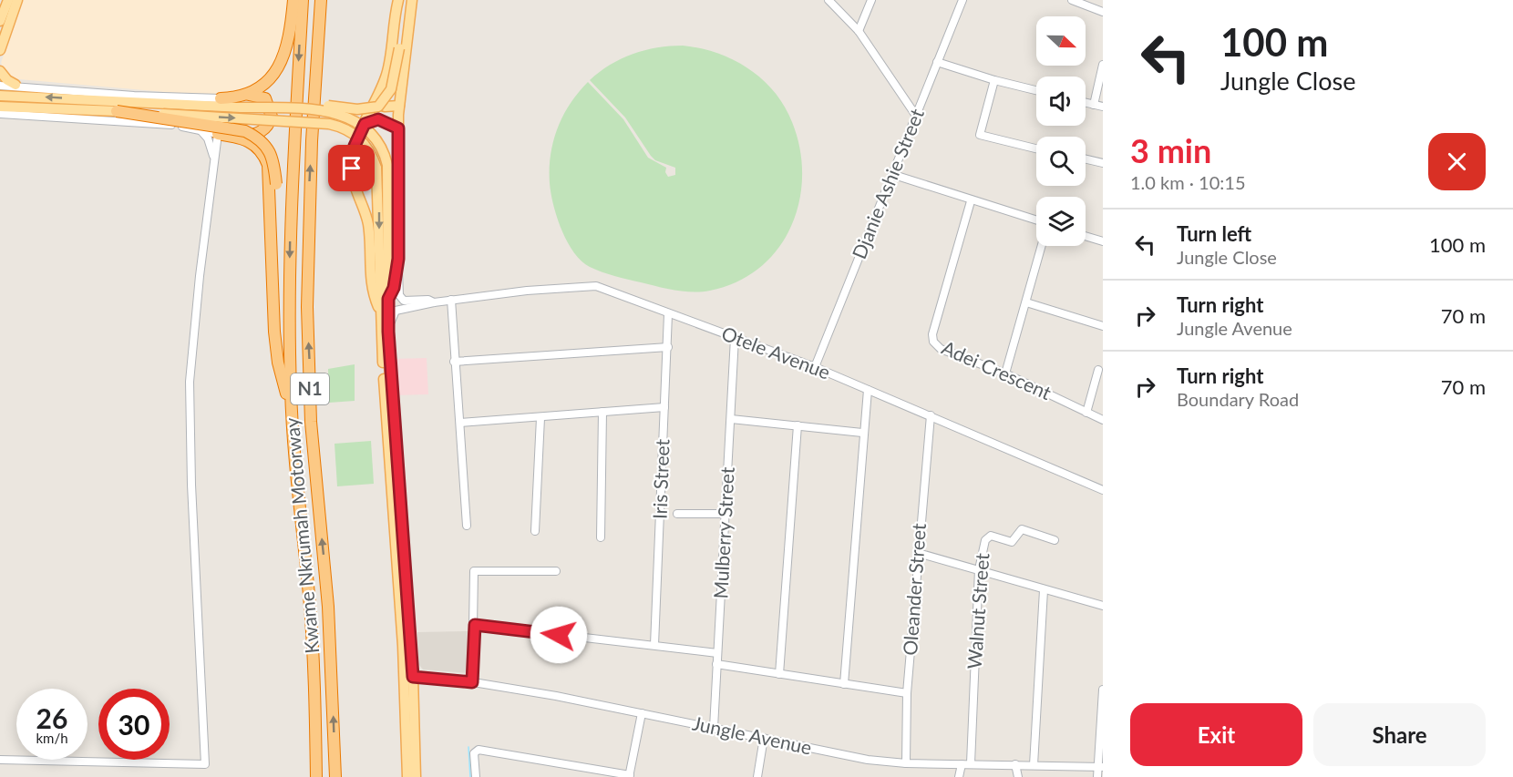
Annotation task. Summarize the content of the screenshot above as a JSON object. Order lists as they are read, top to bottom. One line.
{"streets":{"highway":["N1","Kwame Nkrumah Motorway"],"street":["Djanie Ashie Street","Otele Avenue","Adei Crescent","Iris Street","Mulberry Street","Oleander Street","Walnut Street","Jungle Avenue"]},"crossings":[["Djanie Ashie Street","Otele Avenue"],["Otele Avenue","Iris Street"],["Otele Avenue","Mulberry Street"],["Otele Avenue","Oleander Street"],["Mulberry Street","Jungle Avenue"],["Oleander Street","Jungle Avenue"],["Walnut Street","Jungle Avenue"]],"north":"right","page":{"turn":["100 m","Jungle Close"],"heading":["3 min","1.0 km · 10:15"],"list":[{"name":"Turn left","note":"Jungle Close","value":"100 m"},{"name":"Turn right","note":"Jungle Avenue","value":"70 m"},{"name":"Turn right","note":"Boundary Road","value":"70 m"}],"speed":"26 km/h","limit":"30","buttons":["Exit","Share"]}}
